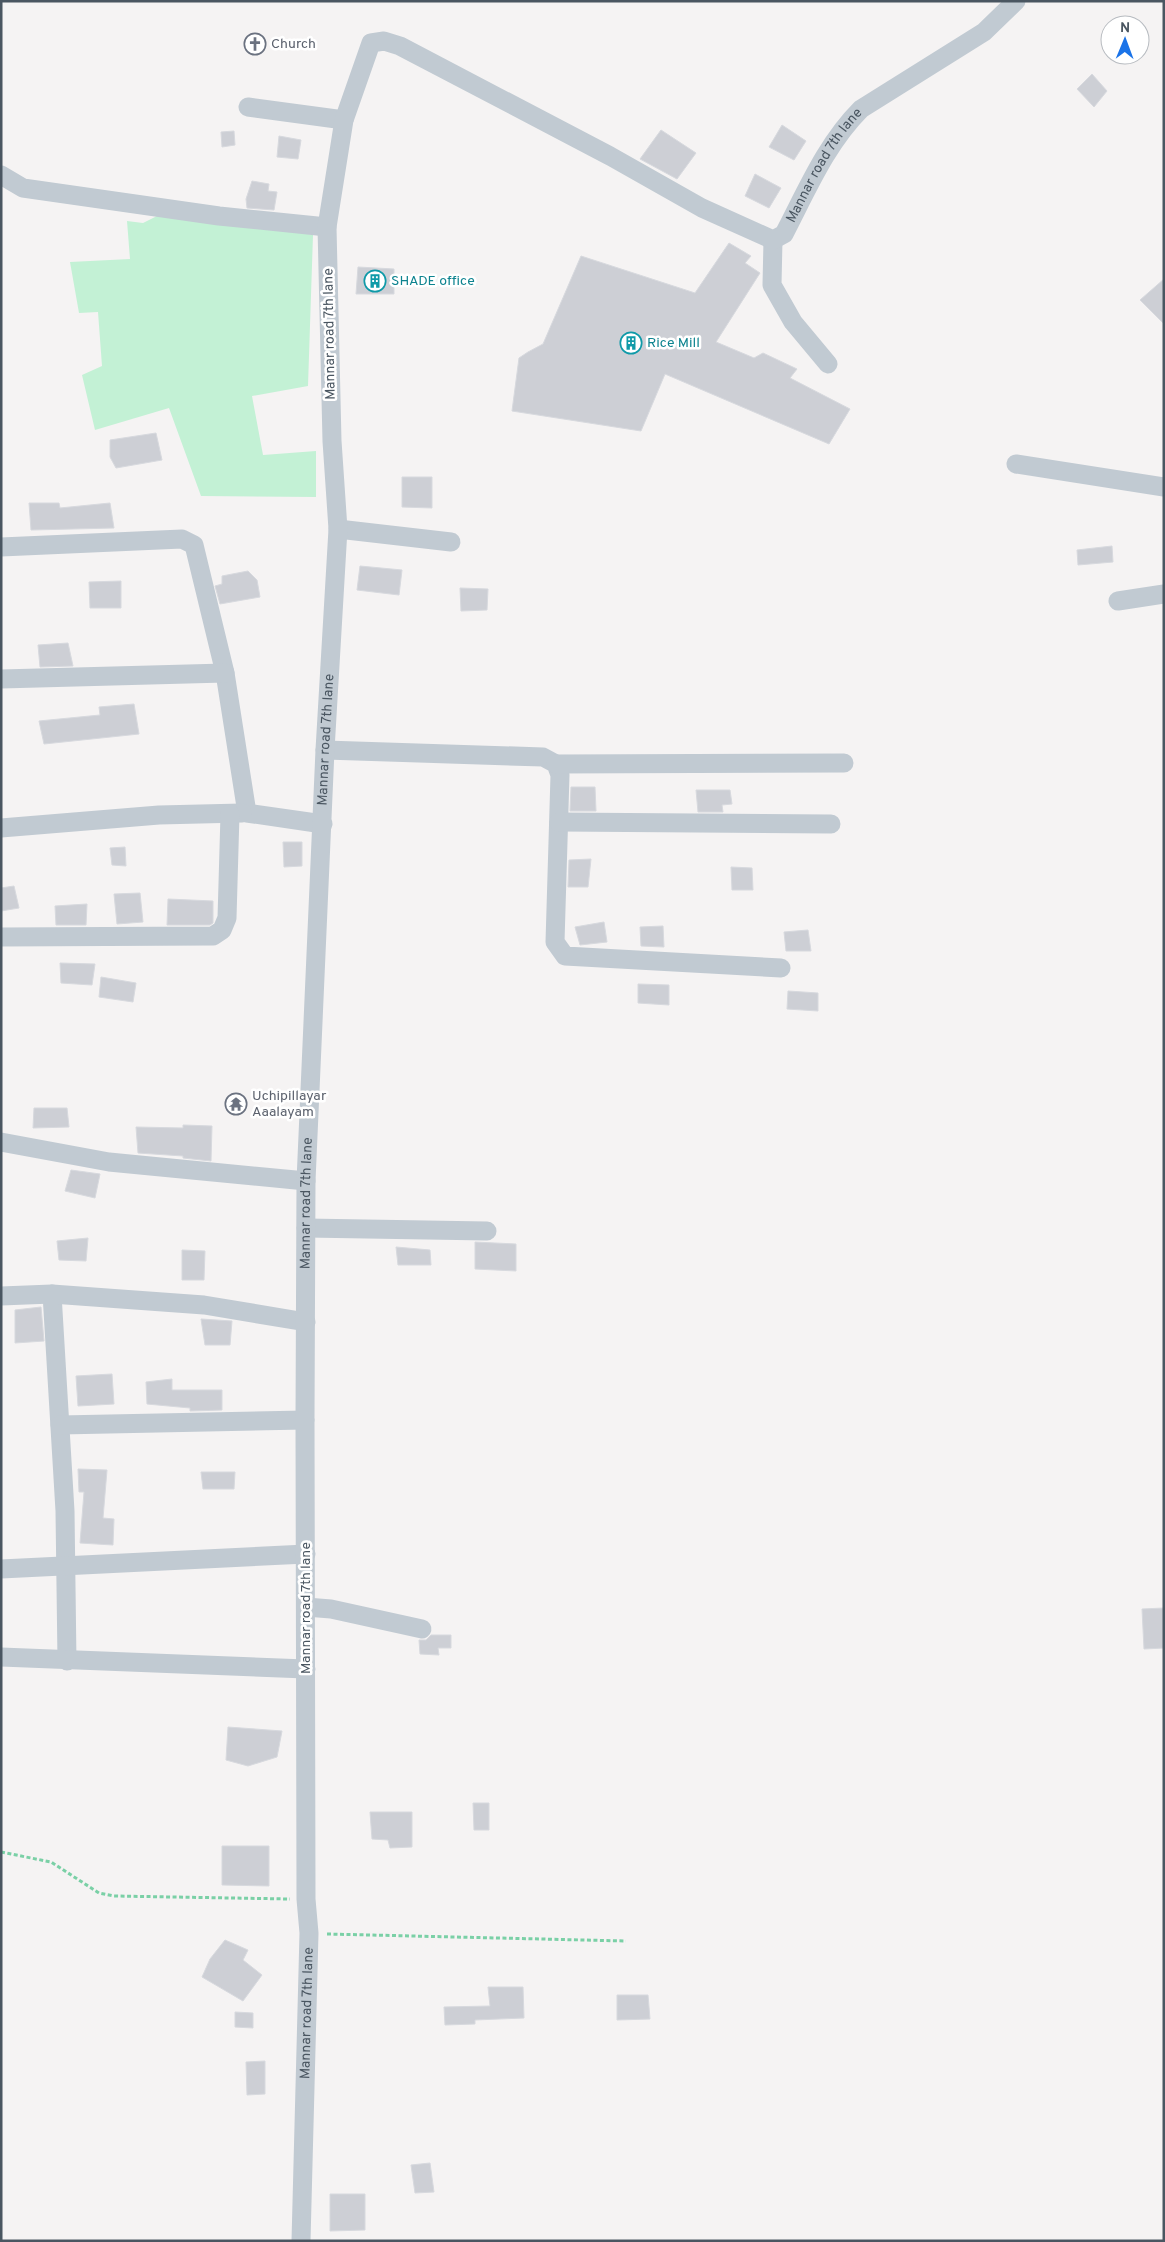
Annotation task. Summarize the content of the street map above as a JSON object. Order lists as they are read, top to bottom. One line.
{"streets":{"street":["Mannar road 7th lane"]},"places":{"church":["Church"],"building":["SHADE office","Rice Mill"],"temple":["Uchipillayar Aaalayam"]},"north":"top"}
